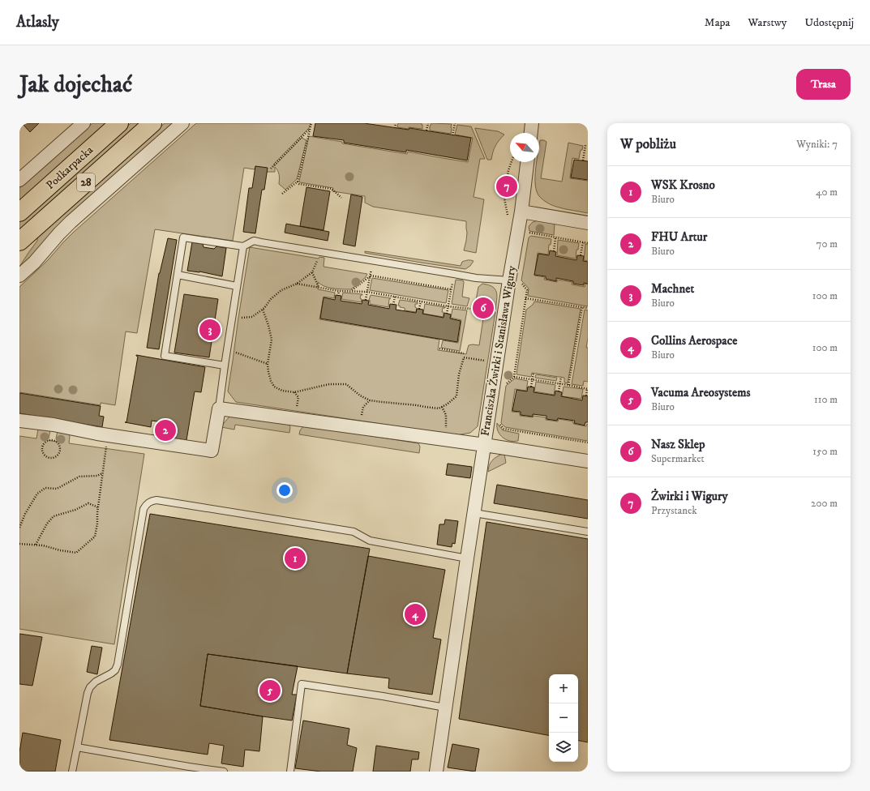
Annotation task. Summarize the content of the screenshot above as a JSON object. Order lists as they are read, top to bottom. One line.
{"streets":{"main road":["Podkarpacka","28"],"street":["Franciszka Żwirki i Stanisława Wigury"]},"north":"top left","page":{"header":"Atlasly","nav":["Mapa","Warstwy","Udostępnij"],"buttons":"Trasa","title":"Jak dojechać","heading":["W pobliżu","Wyniki: 7"],"list":[{"mark":"1","name":"WSK Krosno","note":"Biuro","value":"40 m"},{"mark":"2","name":"FHU Artur","note":"Biuro","value":"70 m"},{"mark":"3","name":"Machnet","note":"Biuro","value":"100 m"},{"mark":"4","name":"Collins Aerospace","note":"Biuro","value":"100 m"},{"mark":"5","name":"Vacuma Areosystems","note":"Biuro","value":"110 m"},{"mark":"6","name":"Nasz Sklep","note":"Supermarket","value":"150 m"},{"mark":"7","name":"Żwirki i Wigury","note":"Przystanek","value":"200 m"}],"pins":["7","6","3","2","1","4","5"],"map_buttons":["+","−"]}}
